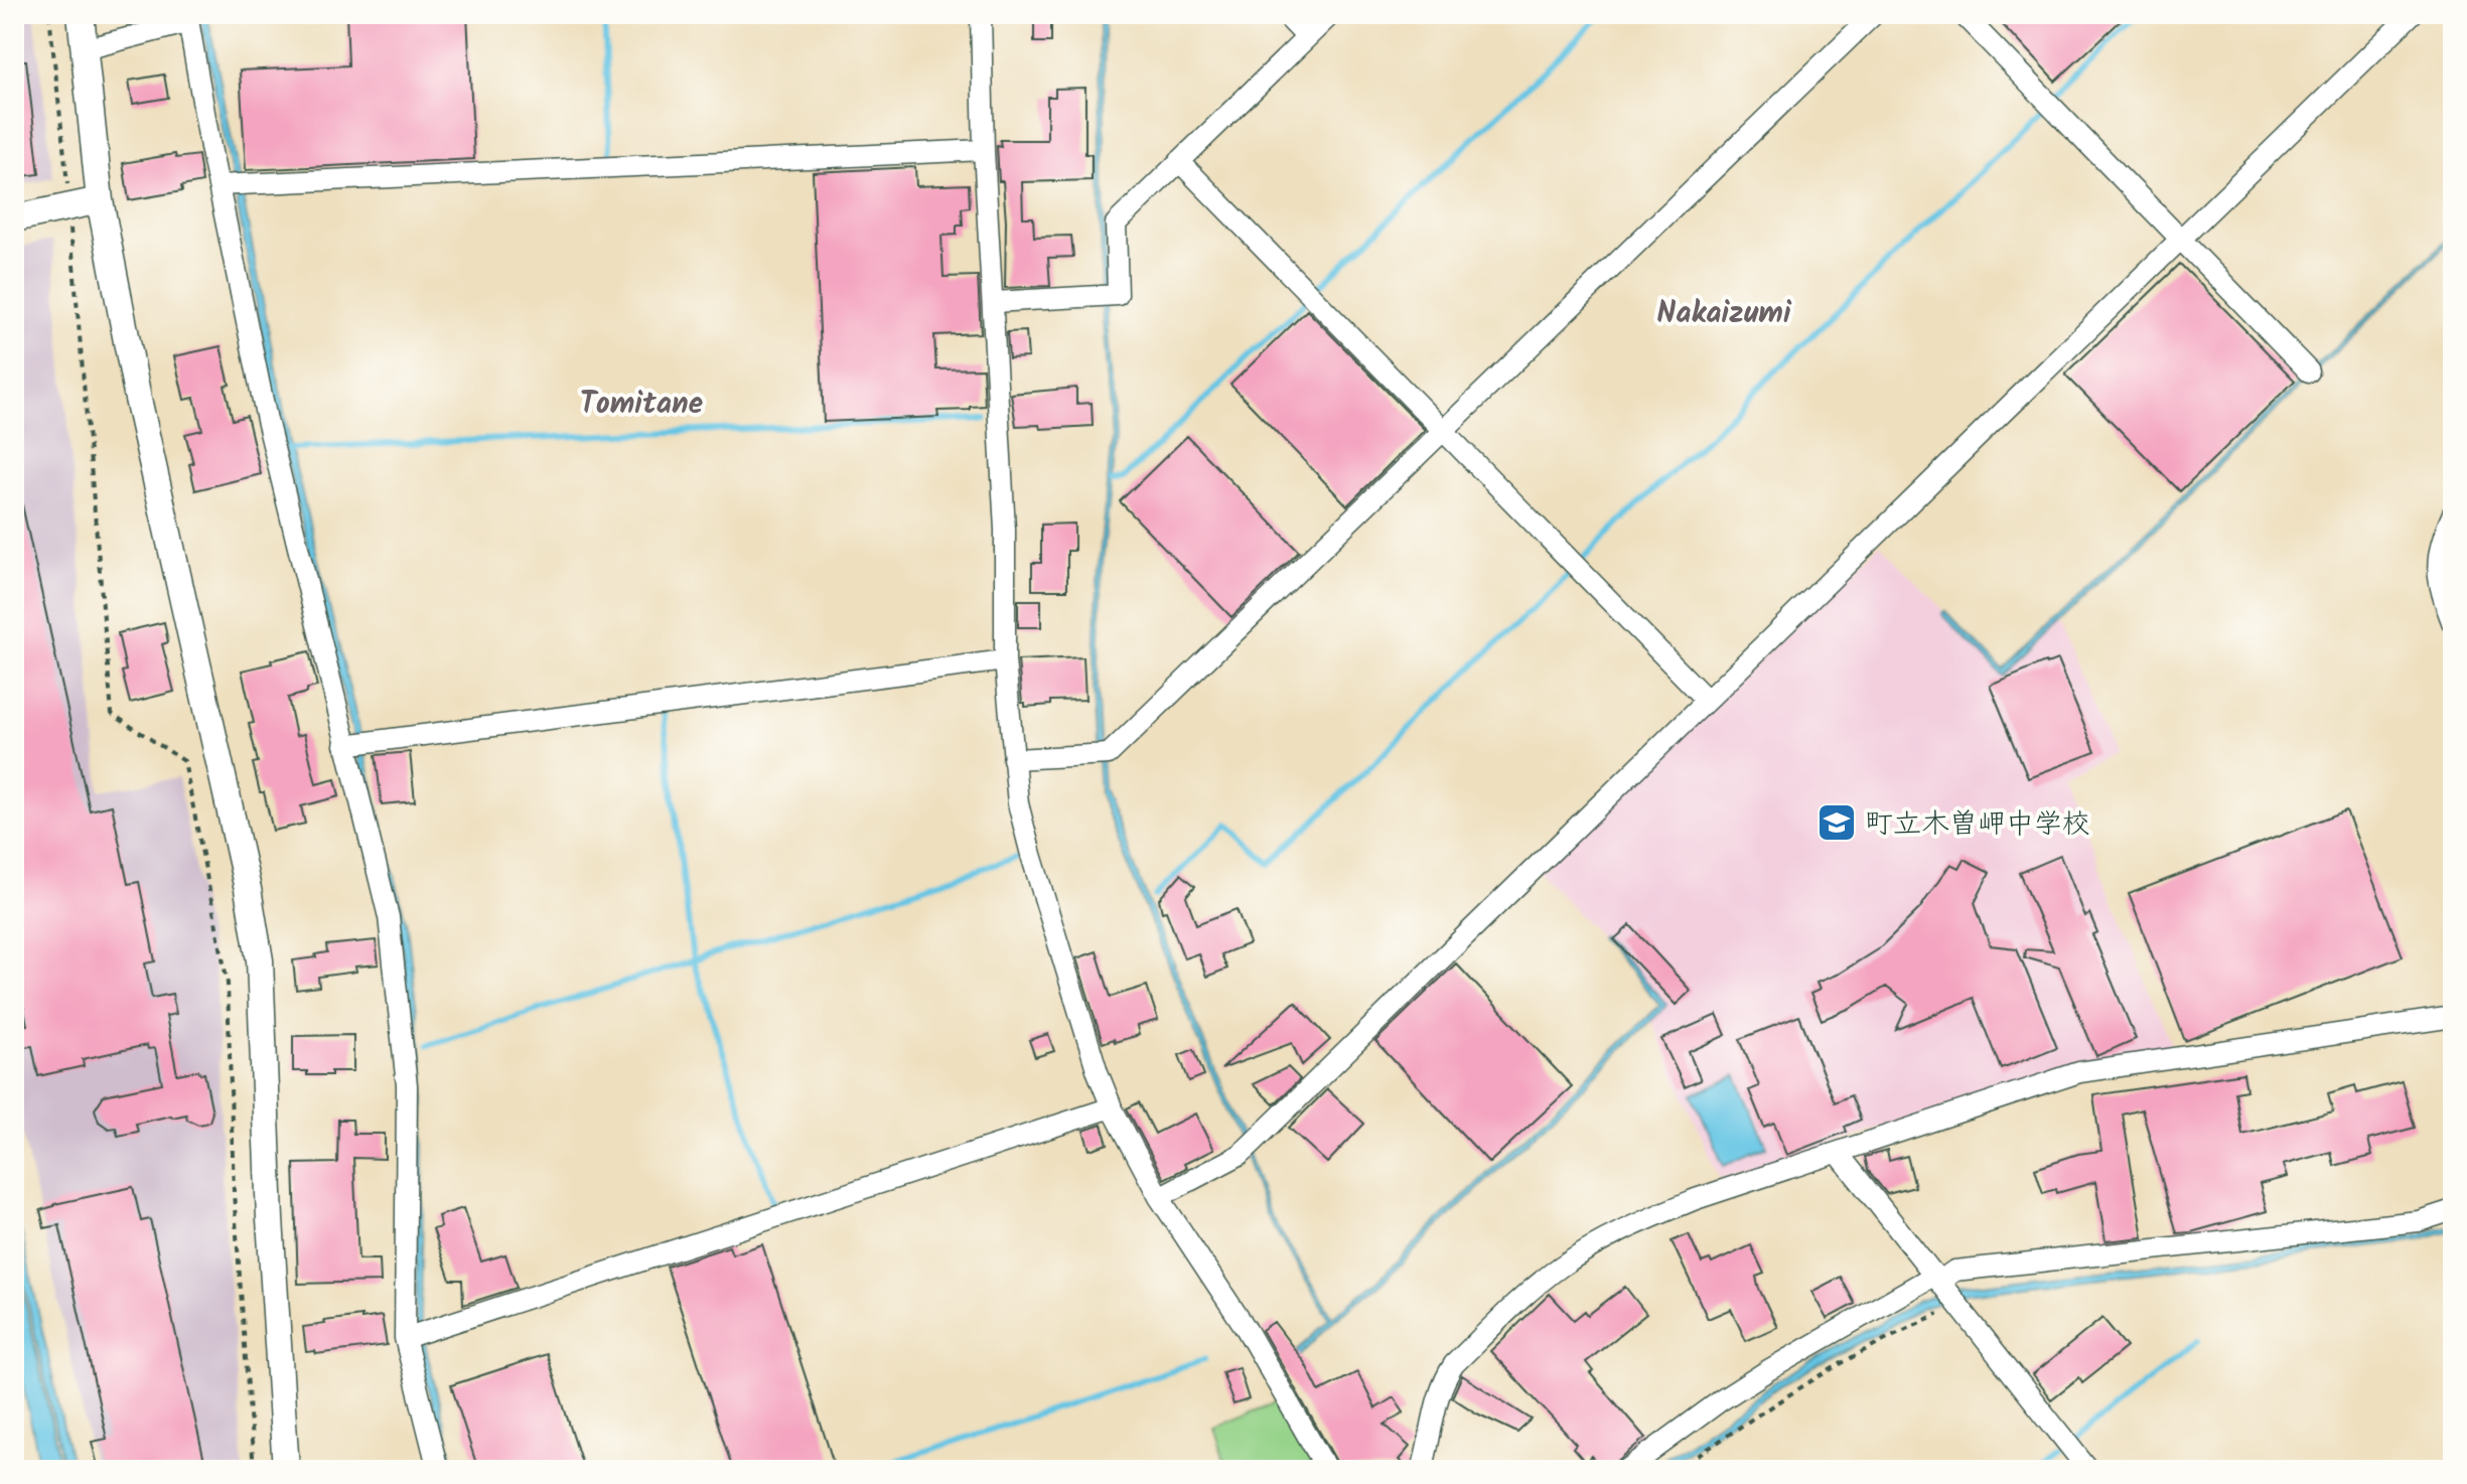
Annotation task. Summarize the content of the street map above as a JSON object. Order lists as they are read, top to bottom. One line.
{"districts":["Nakaizumi","Tomitane"],"places":{"school or university":["町立木曽岬中学校"]}}
